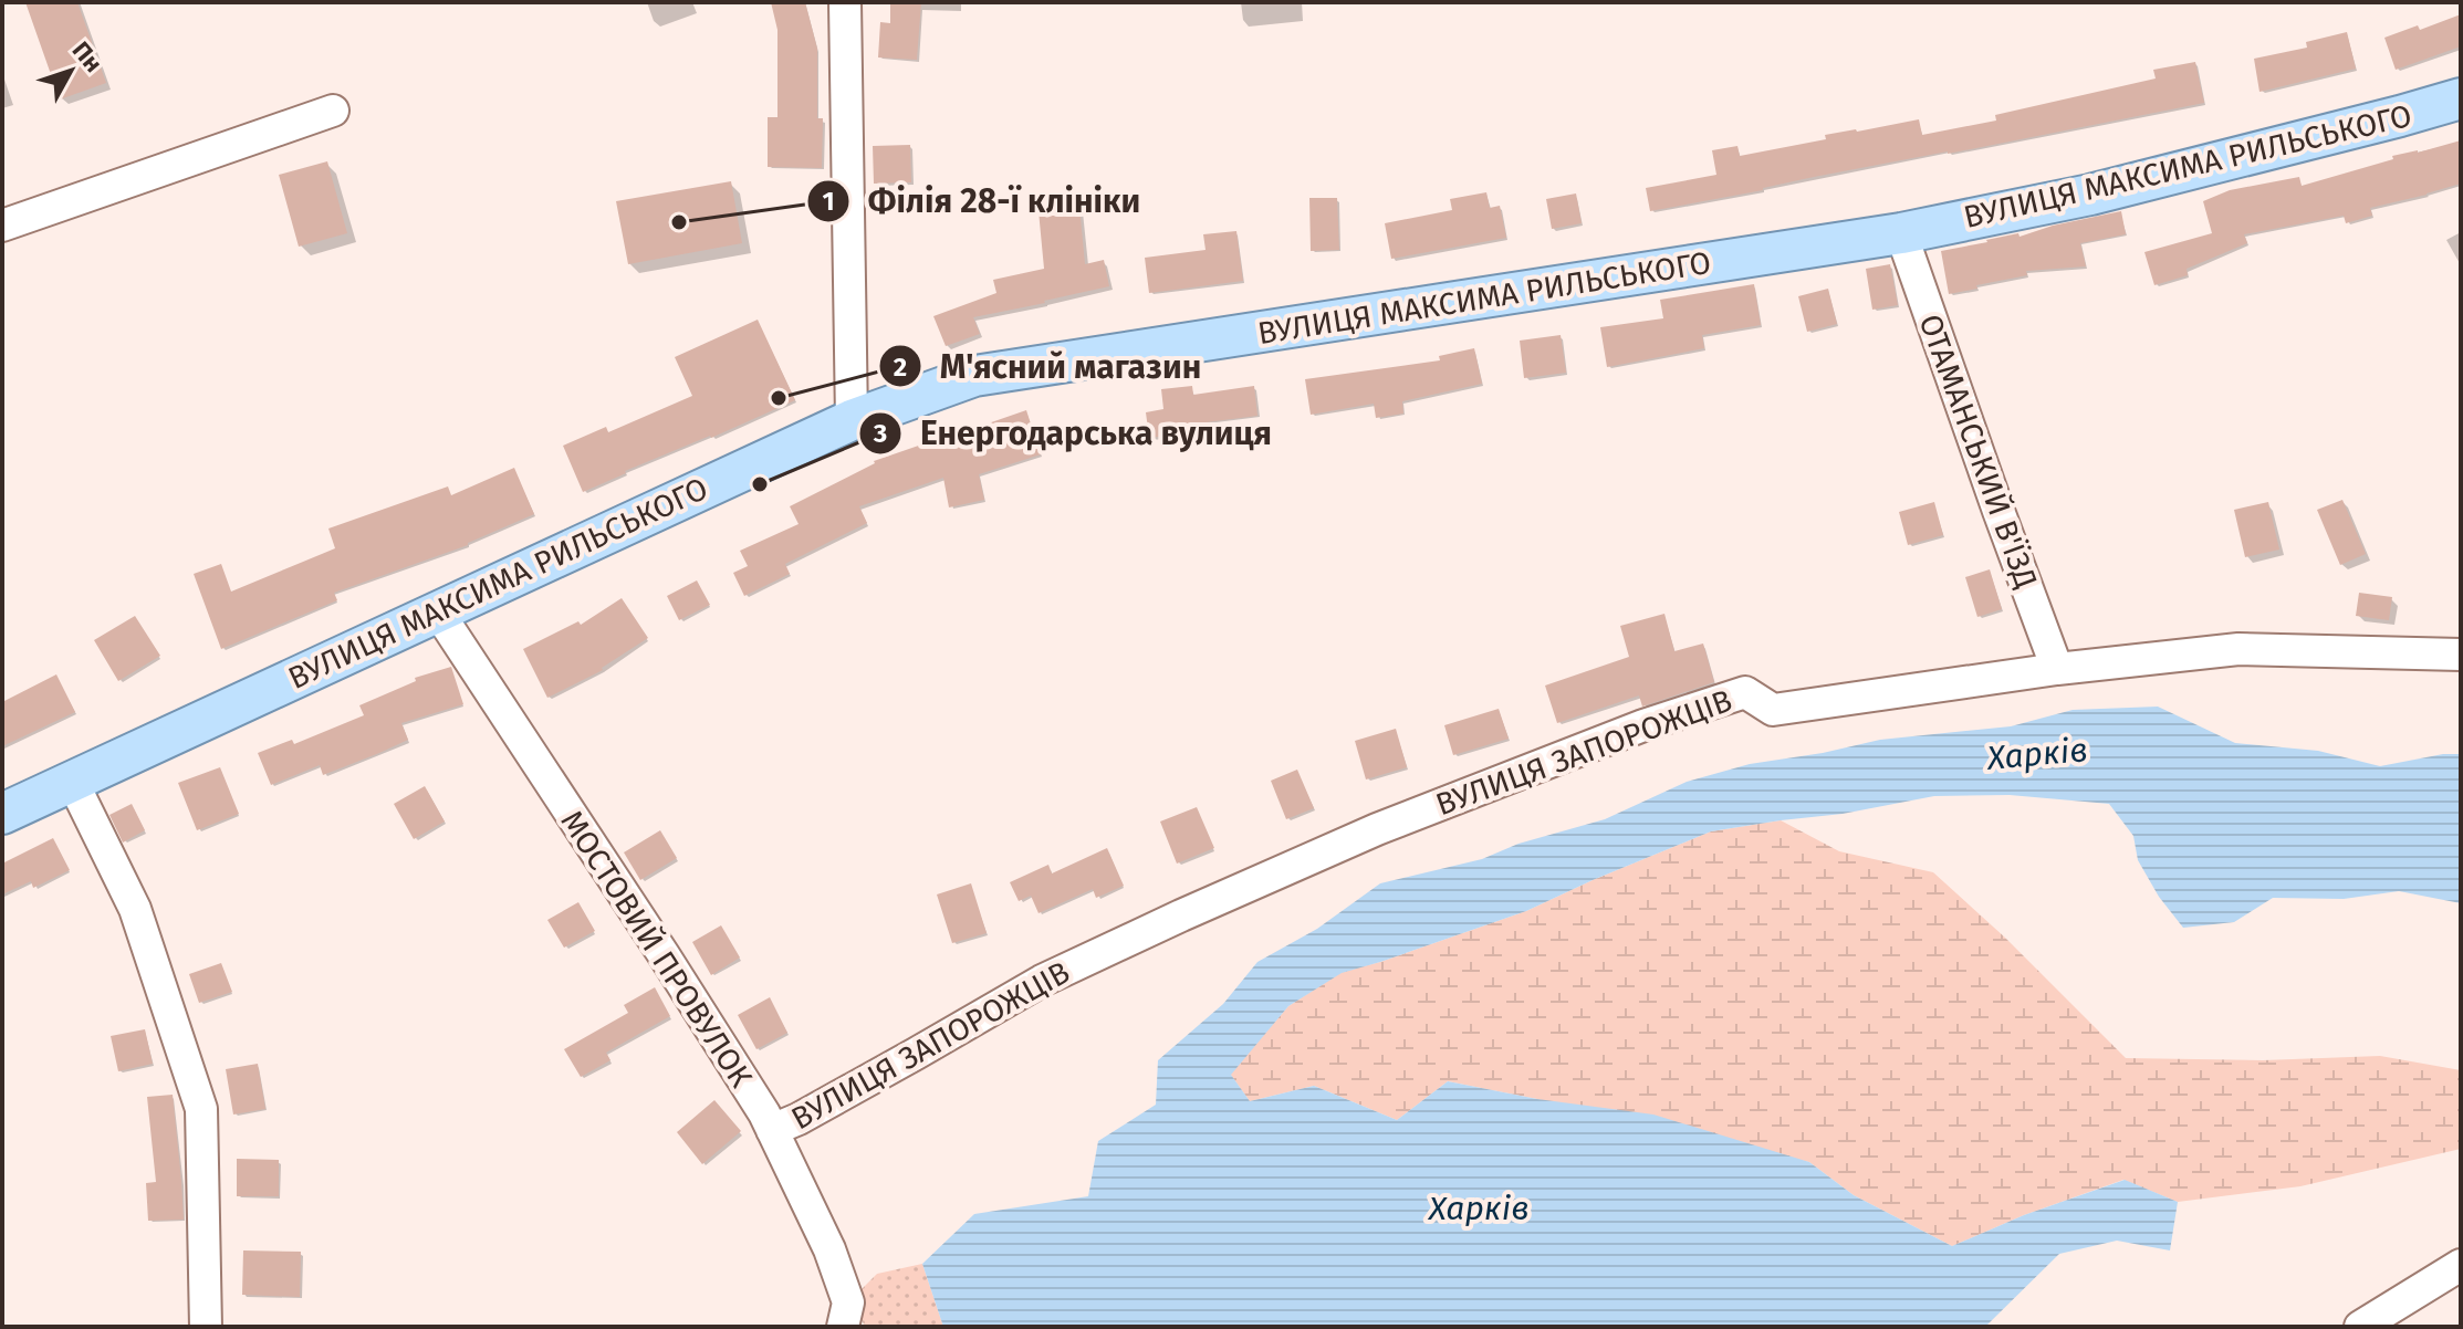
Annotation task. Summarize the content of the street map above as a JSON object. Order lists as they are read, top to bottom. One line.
{"streets":{"main road":["ВУЛИЦЯ МАКСИМА РИЛЬСЬКОГО"],"street":["ОТАМАНСЬКИЙ В'ЇЗД","ВУЛИЦЯ ЗАПОРОЖЦІВ","МОСТОВИЙ ПРОВУЛОК"]},"crossings":[["ВУЛИЦЯ МАКСИМА РИЛЬСЬКОГО","ОТАМАНСЬКИЙ В'ЇЗД"],["ВУЛИЦЯ МАКСИМА РИЛЬСЬКОГО","МОСТОВИЙ ПРОВУЛОК"],["ОТАМАНСЬКИЙ В'ЇЗД","ВУЛИЦЯ ЗАПОРОЖЦІВ"],["ВУЛИЦЯ ЗАПОРОЖЦІВ","МОСТОВИЙ ПРОВУЛОК"]],"water":["Харків"],"places":["Філія 28-ї клініки","М'ясний магазин","Енергодарська вулиця"],"north":"top right"}
